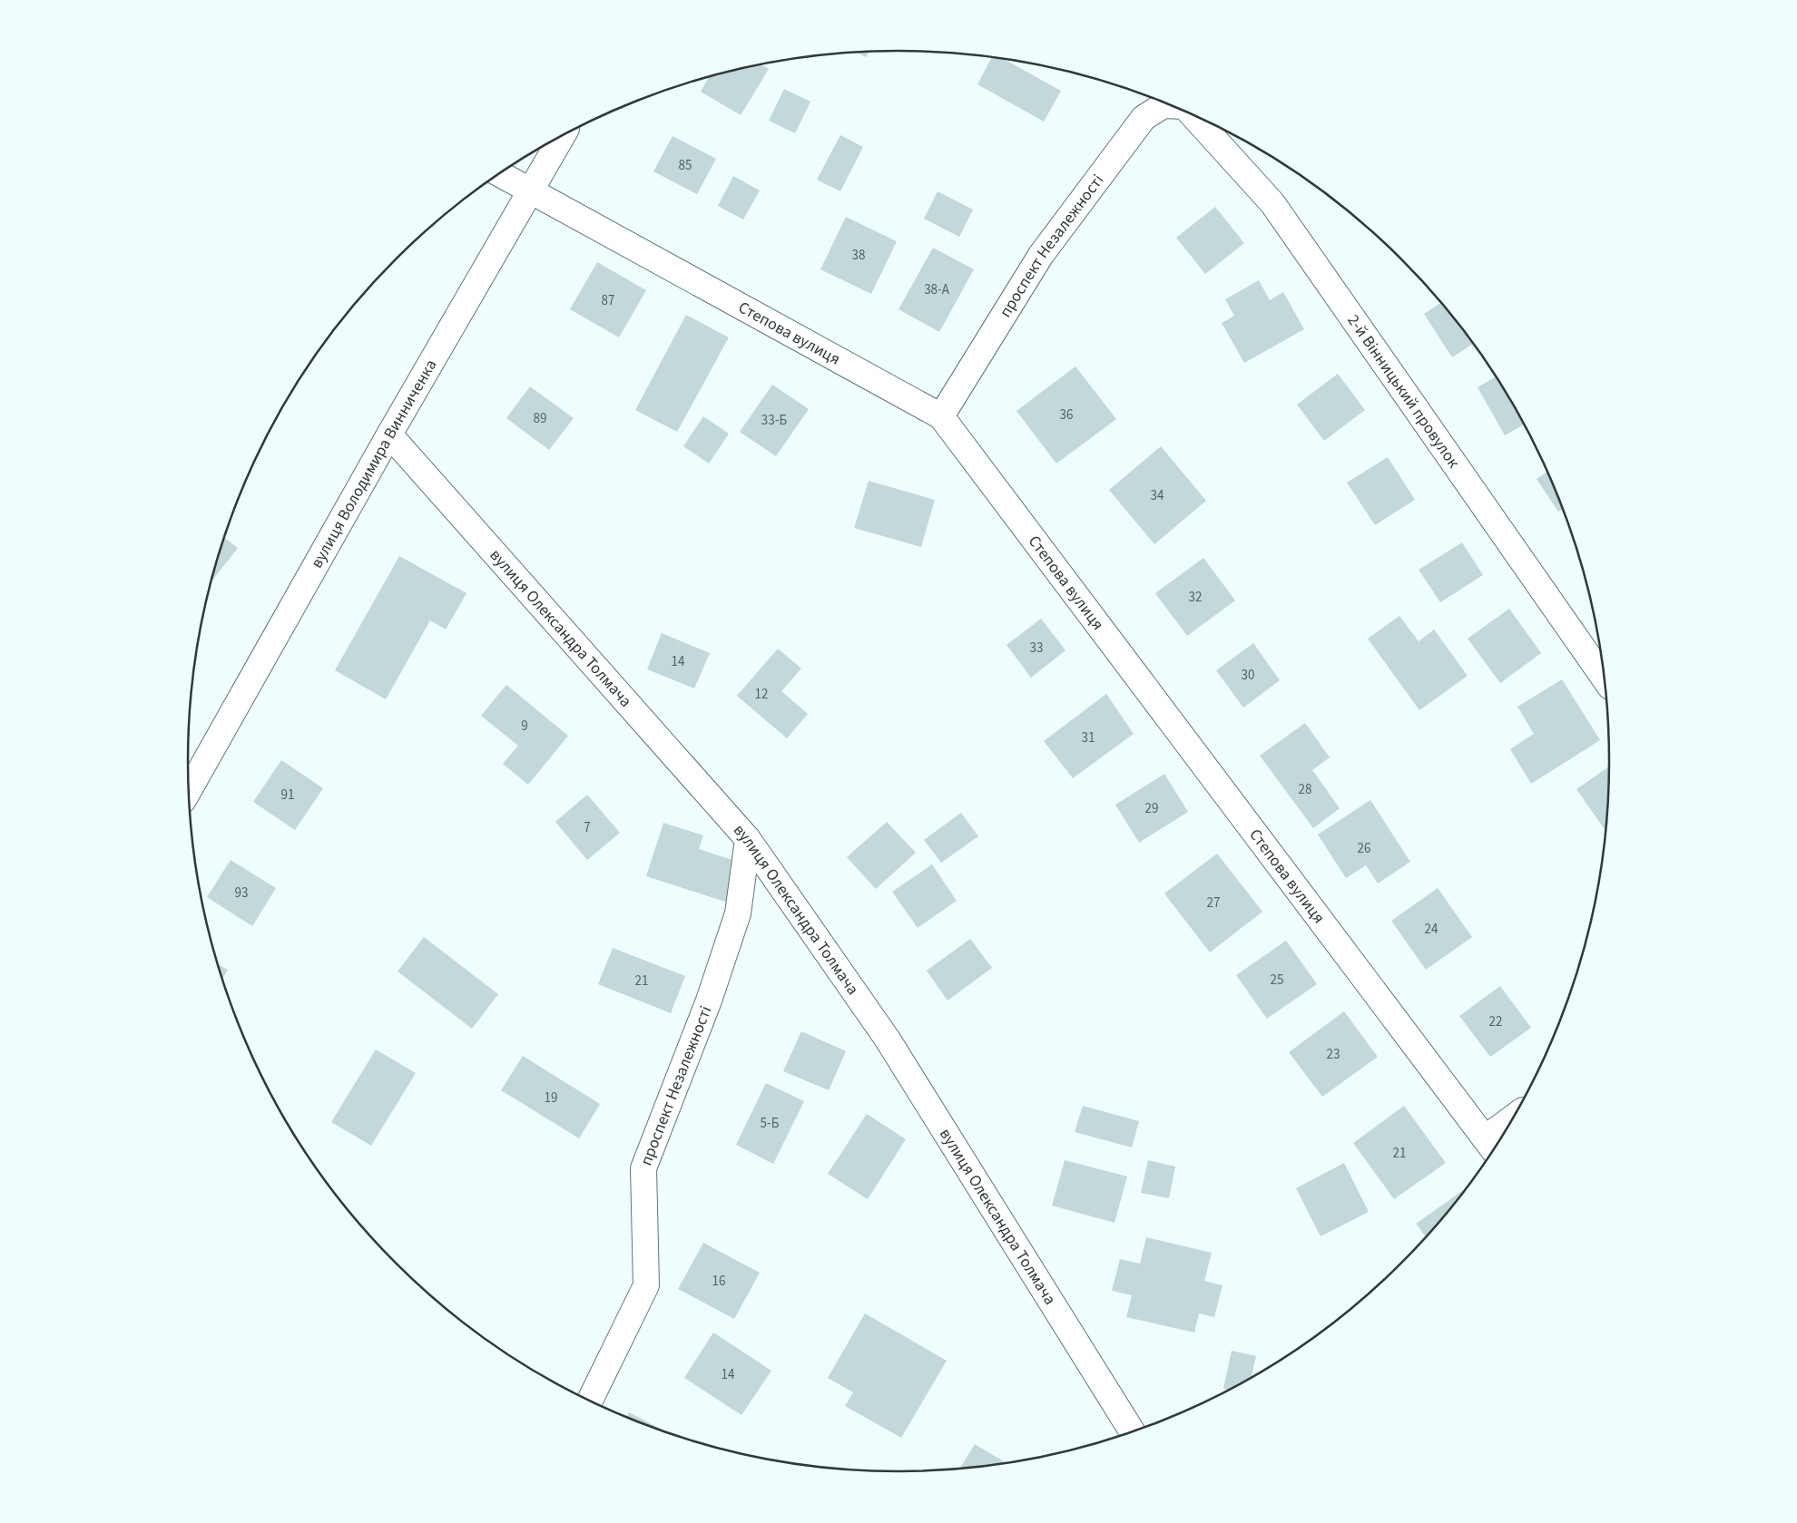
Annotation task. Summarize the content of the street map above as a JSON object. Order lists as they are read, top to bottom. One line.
{"streets":{"street":["проспект Незалежності","Степова вулиця","2-й Вінницький провулок","вулиця Володимира Винниченка","вулиця Олександра Толмача"]},"crossings":[["проспект Незалежності","Степова вулиця"],["проспект Незалежності","вулиця Олександра Толмача"],["Степова вулиця","вулиця Володимира Винниченка"],["вулиця Володимира Винниченка","вулиця Олександра Толмача"]],"house_numbers":["85","38","38-А","87","36","89","33-Б","34","32","33","14","30","12","9","31","28","91","29","7","26","93","27","24","25","21","22","23","19","5-Б","21","16","14"]}
